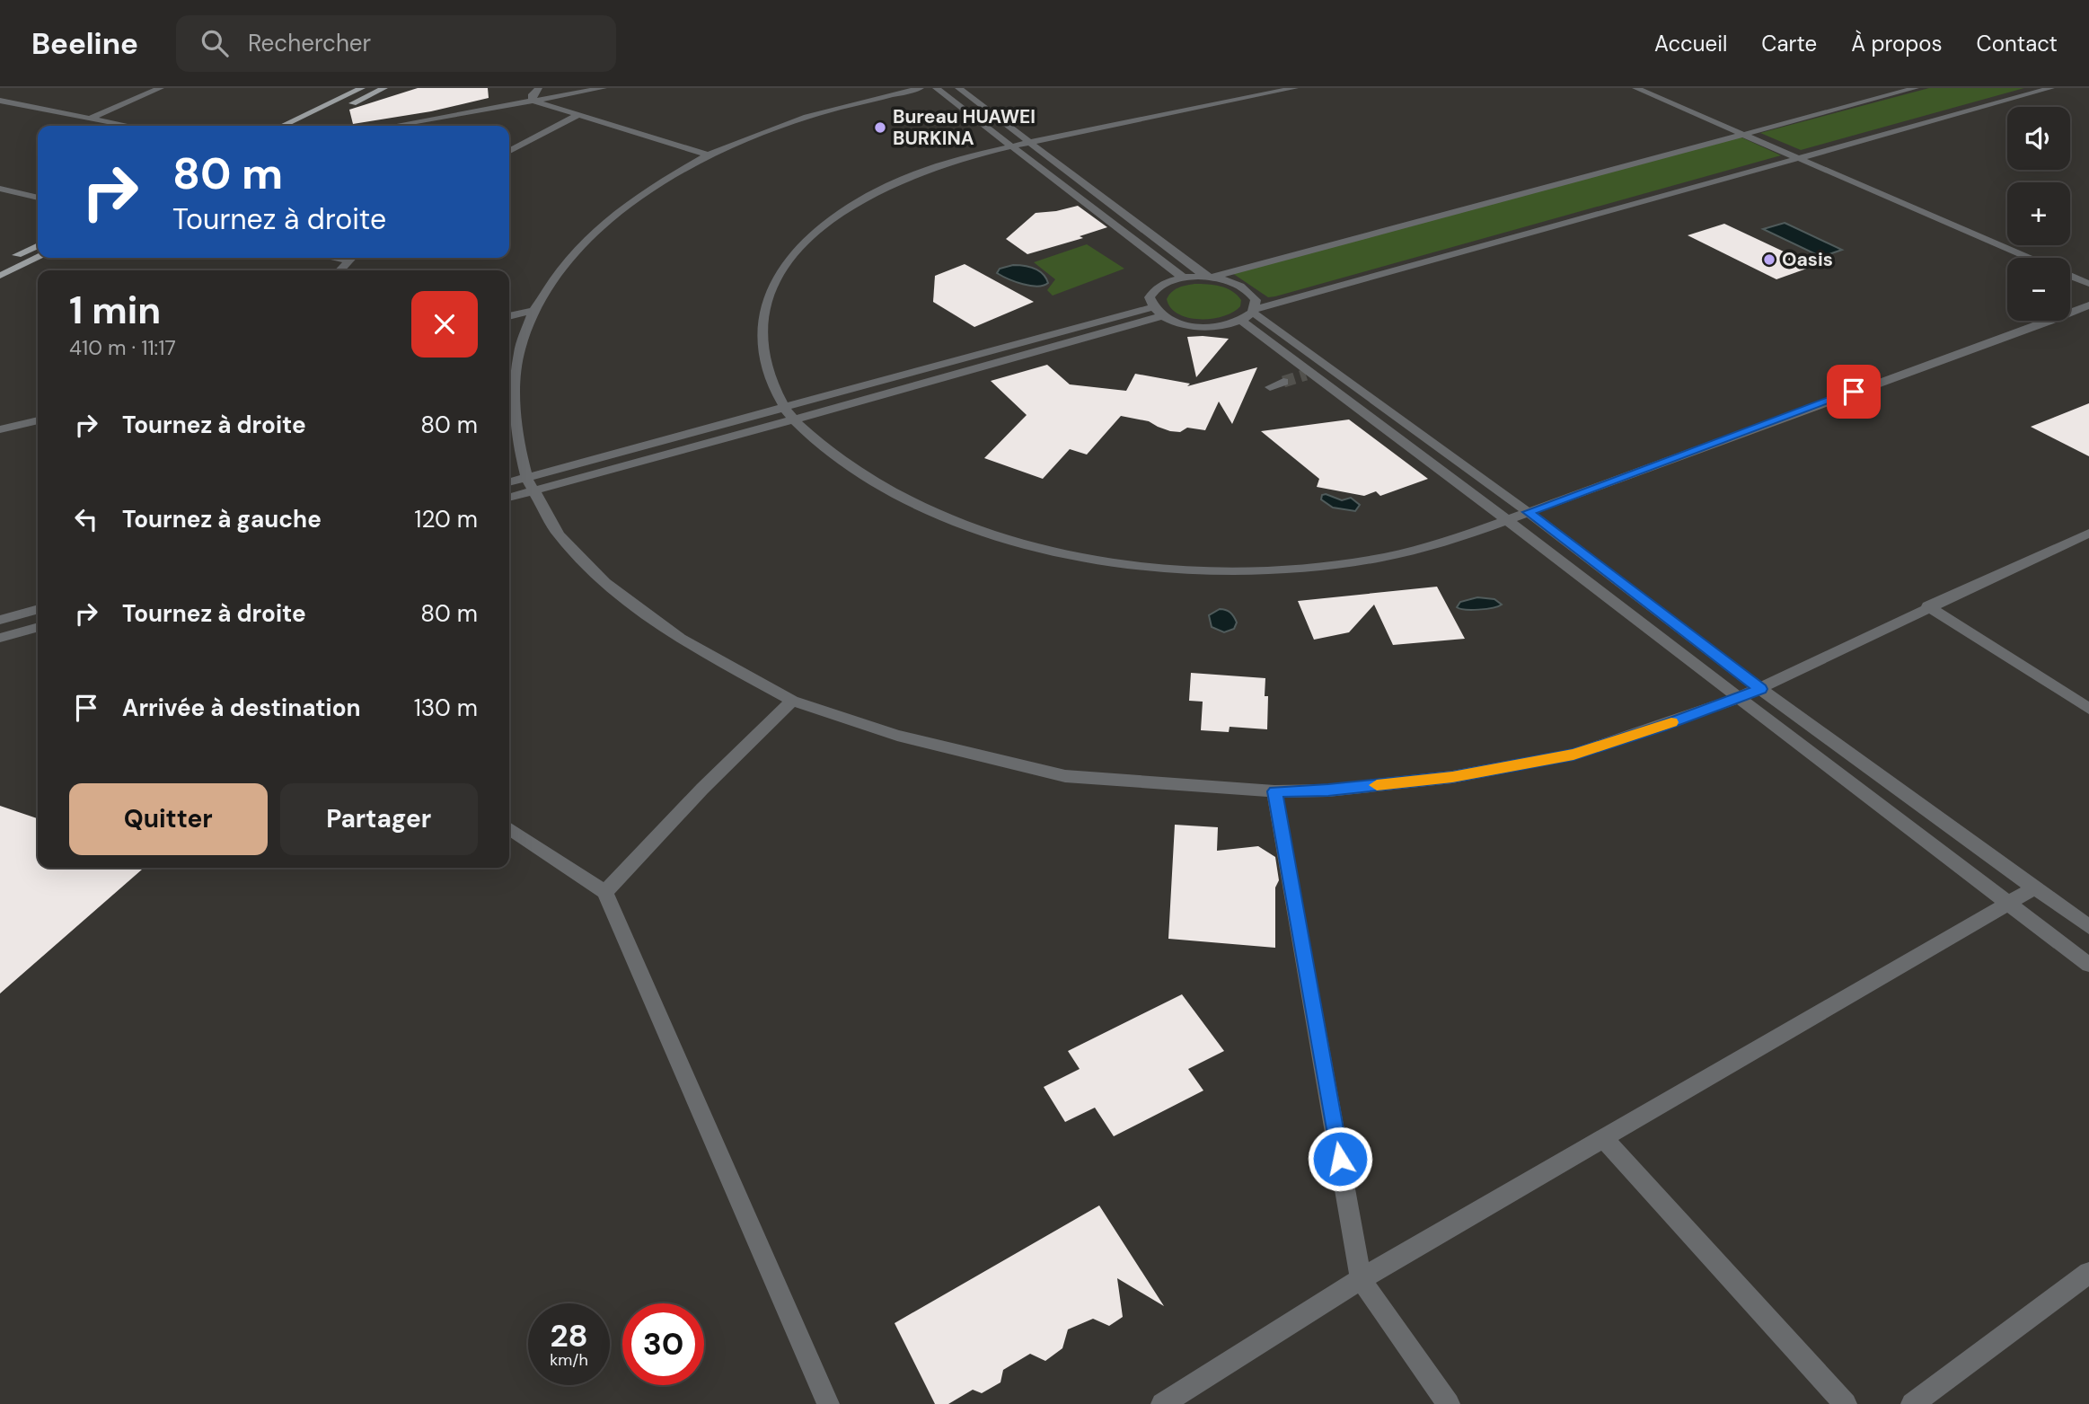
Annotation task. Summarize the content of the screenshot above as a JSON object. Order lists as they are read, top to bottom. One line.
{"places":["Bureau HUAWEI BURKINA","Oasis"],"page":{"header":"Beeline","search":"Rechercher","nav":["Accueil","Carte","À propos","Contact"],"map_buttons":["+","−"],"turn":["80 m","Tournez à droite"],"heading":["1 min","410 m · 11:17"],"list":[{"name":"Tournez à droite","value":"80 m"},{"name":"Tournez à gauche","value":"120 m"},{"name":"Tournez à droite","value":"80 m"},{"name":"Arrivée à destination","value":"130 m"}],"buttons":["Quitter","Partager"],"speed":"28 km/h","limit":"30"}}
